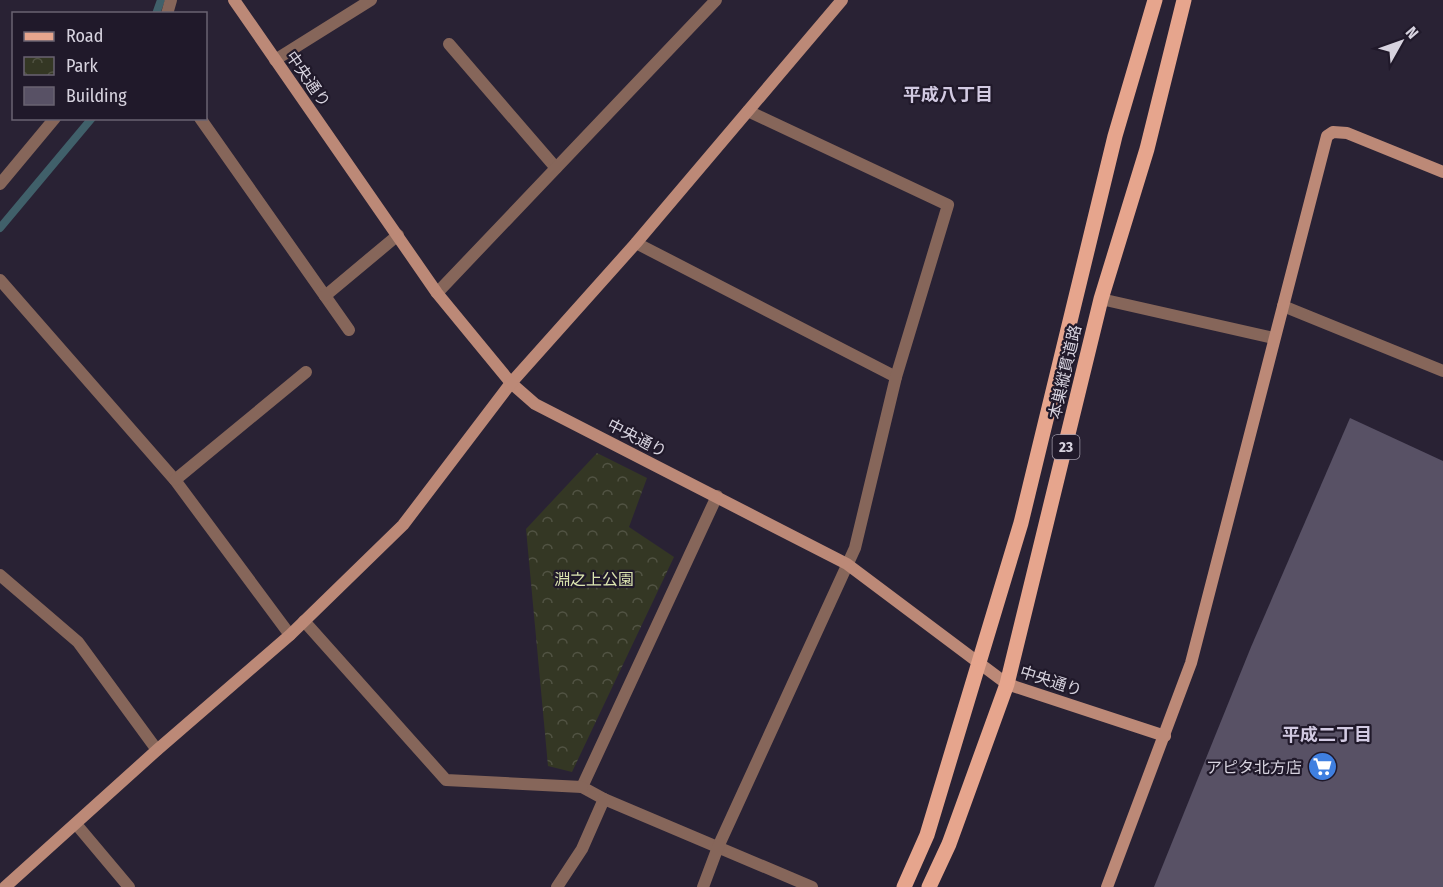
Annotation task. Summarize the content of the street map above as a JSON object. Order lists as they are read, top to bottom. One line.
{"streets":{"main road":["本巣縦貫道路","23"],"street":["中央通り"]},"crossings":[["中央通り","本巣縦貫道路"]],"districts":["平成八丁目","平成二丁目"],"parks":["淵之上公園"],"places":{"supermarket":["アピタ北方店"]},"legend":["Road","Park","Building"],"north":"top right"}
